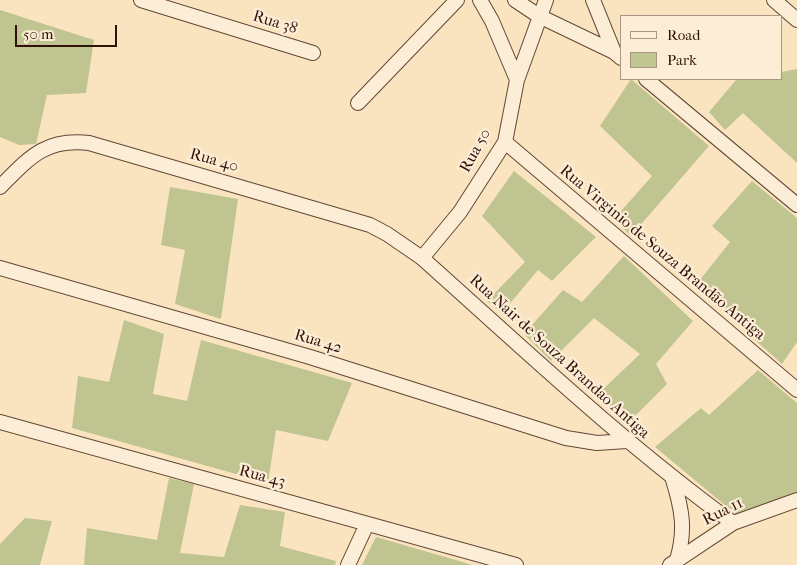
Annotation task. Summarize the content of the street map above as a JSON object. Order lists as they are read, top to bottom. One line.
{"streets":{"street":["Rua 38","Rua 50","Rua 40","Rua Virginio de Souza Brandão Antiga","Rua 42","Rua Nair de Souza Brandao Antiga","Rua 43","Rua 11"]},"crossings":[["Rua 50","Rua 40"],["Rua 50","Rua Virginio de Souza Brandão Antiga"],["Rua 50","Rua Nair de Souza Brandao Antiga"],["Rua 40","Rua Nair de Souza Brandao Antiga"],["Rua 42","Rua Nair de Souza Brandao Antiga"],["Rua Nair de Souza Brandao Antiga","Rua 11"]],"legend":["Road","Park"],"scale_bar":"50 m"}
